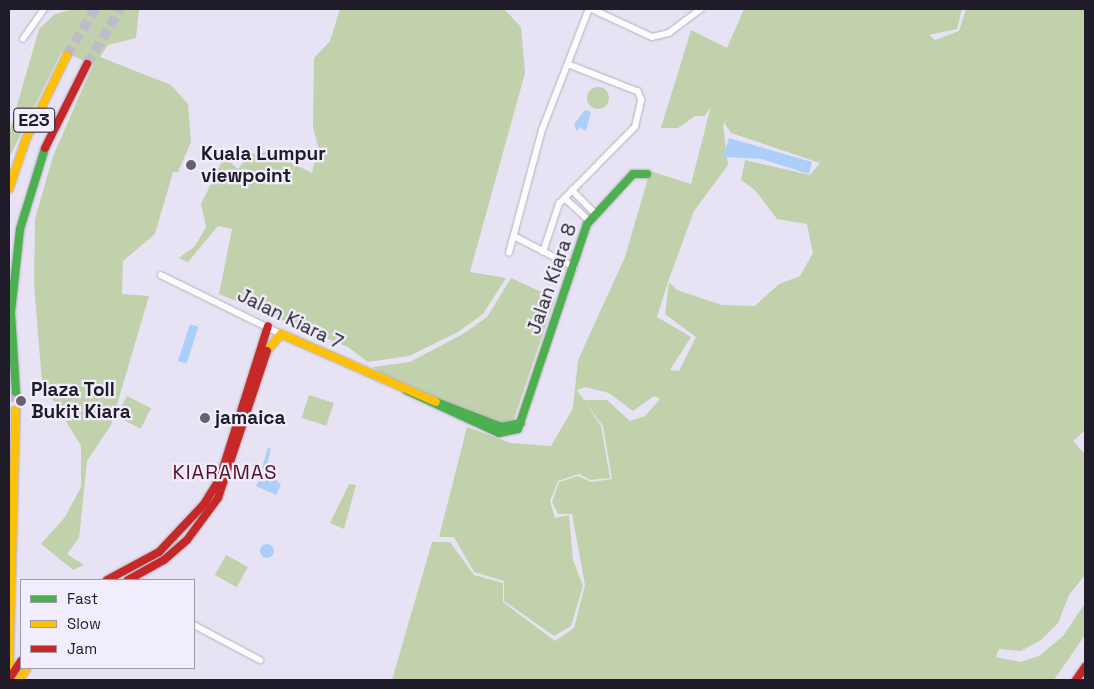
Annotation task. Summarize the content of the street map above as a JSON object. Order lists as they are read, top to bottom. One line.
{"streets":{"main road":["E23","Jalan Kiara 8","Jalan Kiara 7"]},"crossings":[["Jalan Kiara 8","Jalan Kiara 7"]],"districts":["KIARAMAS"],"places":["Kuala Lumpur viewpoint","Plaza Toll Bukit Kiara","jamaica"],"legend":["Fast","Slow","Jam"]}
